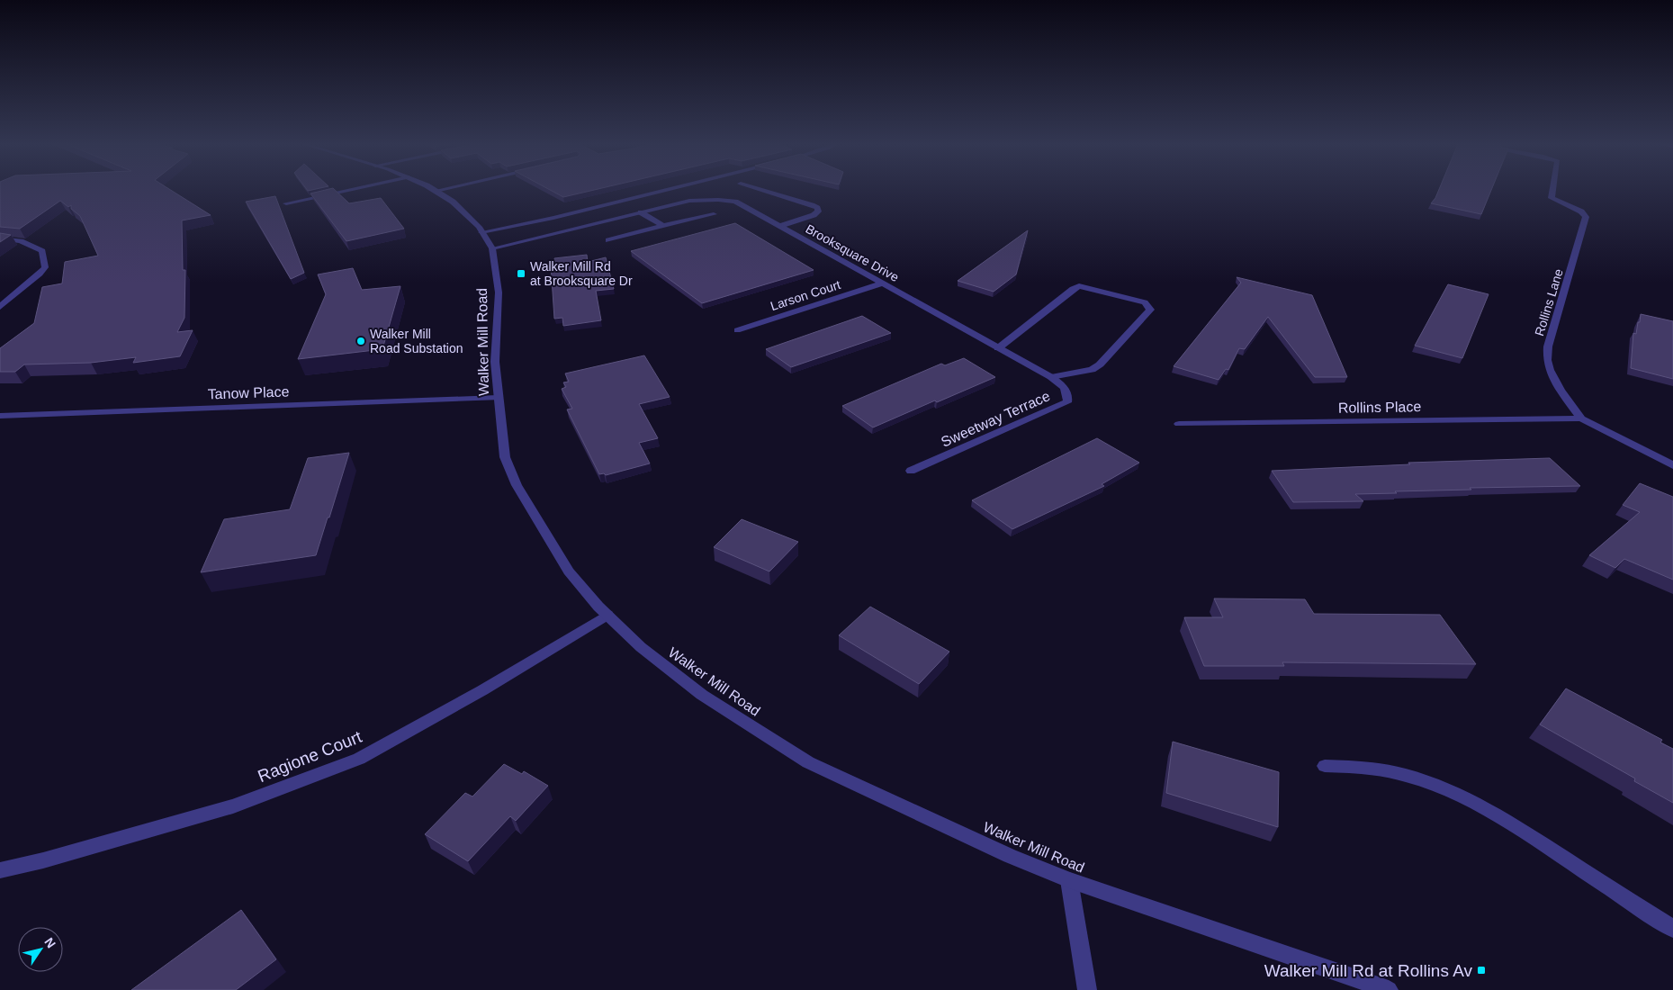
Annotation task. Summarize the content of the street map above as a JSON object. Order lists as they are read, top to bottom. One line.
{"streets":{"street":["Brooksquare Drive","Larson Court","Rollins Lane","Walker Mill Road","Tanow Place","Rollins Place","Sweetway Terrace","Ragione Court"]},"crossings":[["Brooksquare Drive","Larson Court"],["Brooksquare Drive","Walker Mill Road"],["Brooksquare Drive","Sweetway Terrace"],["Rollins Lane","Rollins Place"],["Walker Mill Road","Tanow Place"],["Walker Mill Road","Ragione Court"]],"places":{"transit":["Walker Mill Rd at Brooksquare Dr","Walker Mill Rd at Rollins Av"],"other":["Walker Mill Road Substation"]},"north":"top right"}
